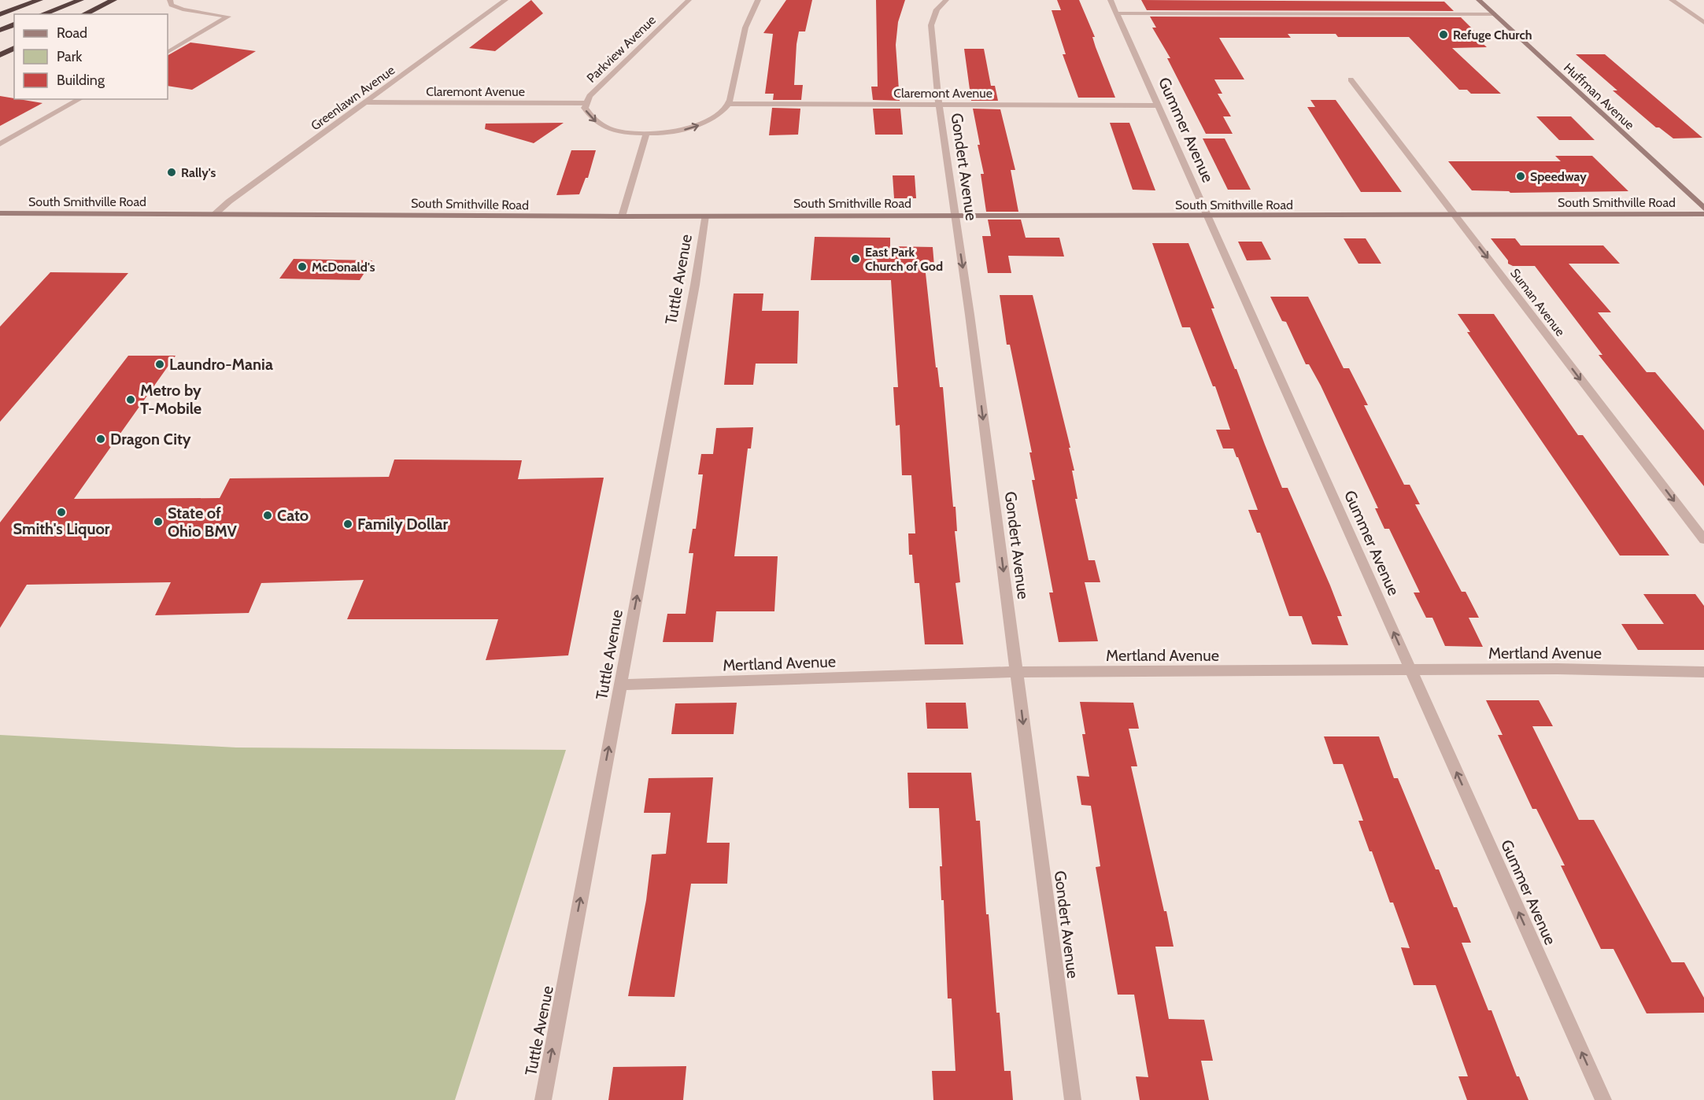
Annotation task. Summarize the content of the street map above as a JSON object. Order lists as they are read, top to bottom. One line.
{"streets":{"main road":["Huffman Avenue","South Smithville Road"],"street":["Parkview Avenue","Claremont Avenue","Greenlawn Avenue","Gummer Avenue","Gondert Avenue","Tuttle Avenue","Suman Avenue","Mertland Avenue"]},"crossings":[["Parkview Avenue","Claremont Avenue"],["Claremont Avenue","Greenlawn Avenue"],["Claremont Avenue","Gummer Avenue"],["Claremont Avenue","Gondert Avenue"],["Greenlawn Avenue","South Smithville Road"],["Gummer Avenue","South Smithville Road"],["Gummer Avenue","Mertland Avenue"],["Gondert Avenue","South Smithville Road"],["Gondert Avenue","Mertland Avenue"],["South Smithville Road","Tuttle Avenue"],["South Smithville Road","Suman Avenue"],["Tuttle Avenue","Mertland Avenue"]],"one_way":["Parkview Avenue","Gummer Avenue","Gondert Avenue","Tuttle Avenue","Suman Avenue"],"places":["Refuge Church","Rally's","Speedway","East Park Church of God","McDonald's","Laundro-Mania","Metro by T-Mobile","Dragon City","Smith's Liquor","Cato","State of Ohio BMV","Family Dollar"],"legend":["Road","Park","Building"]}
